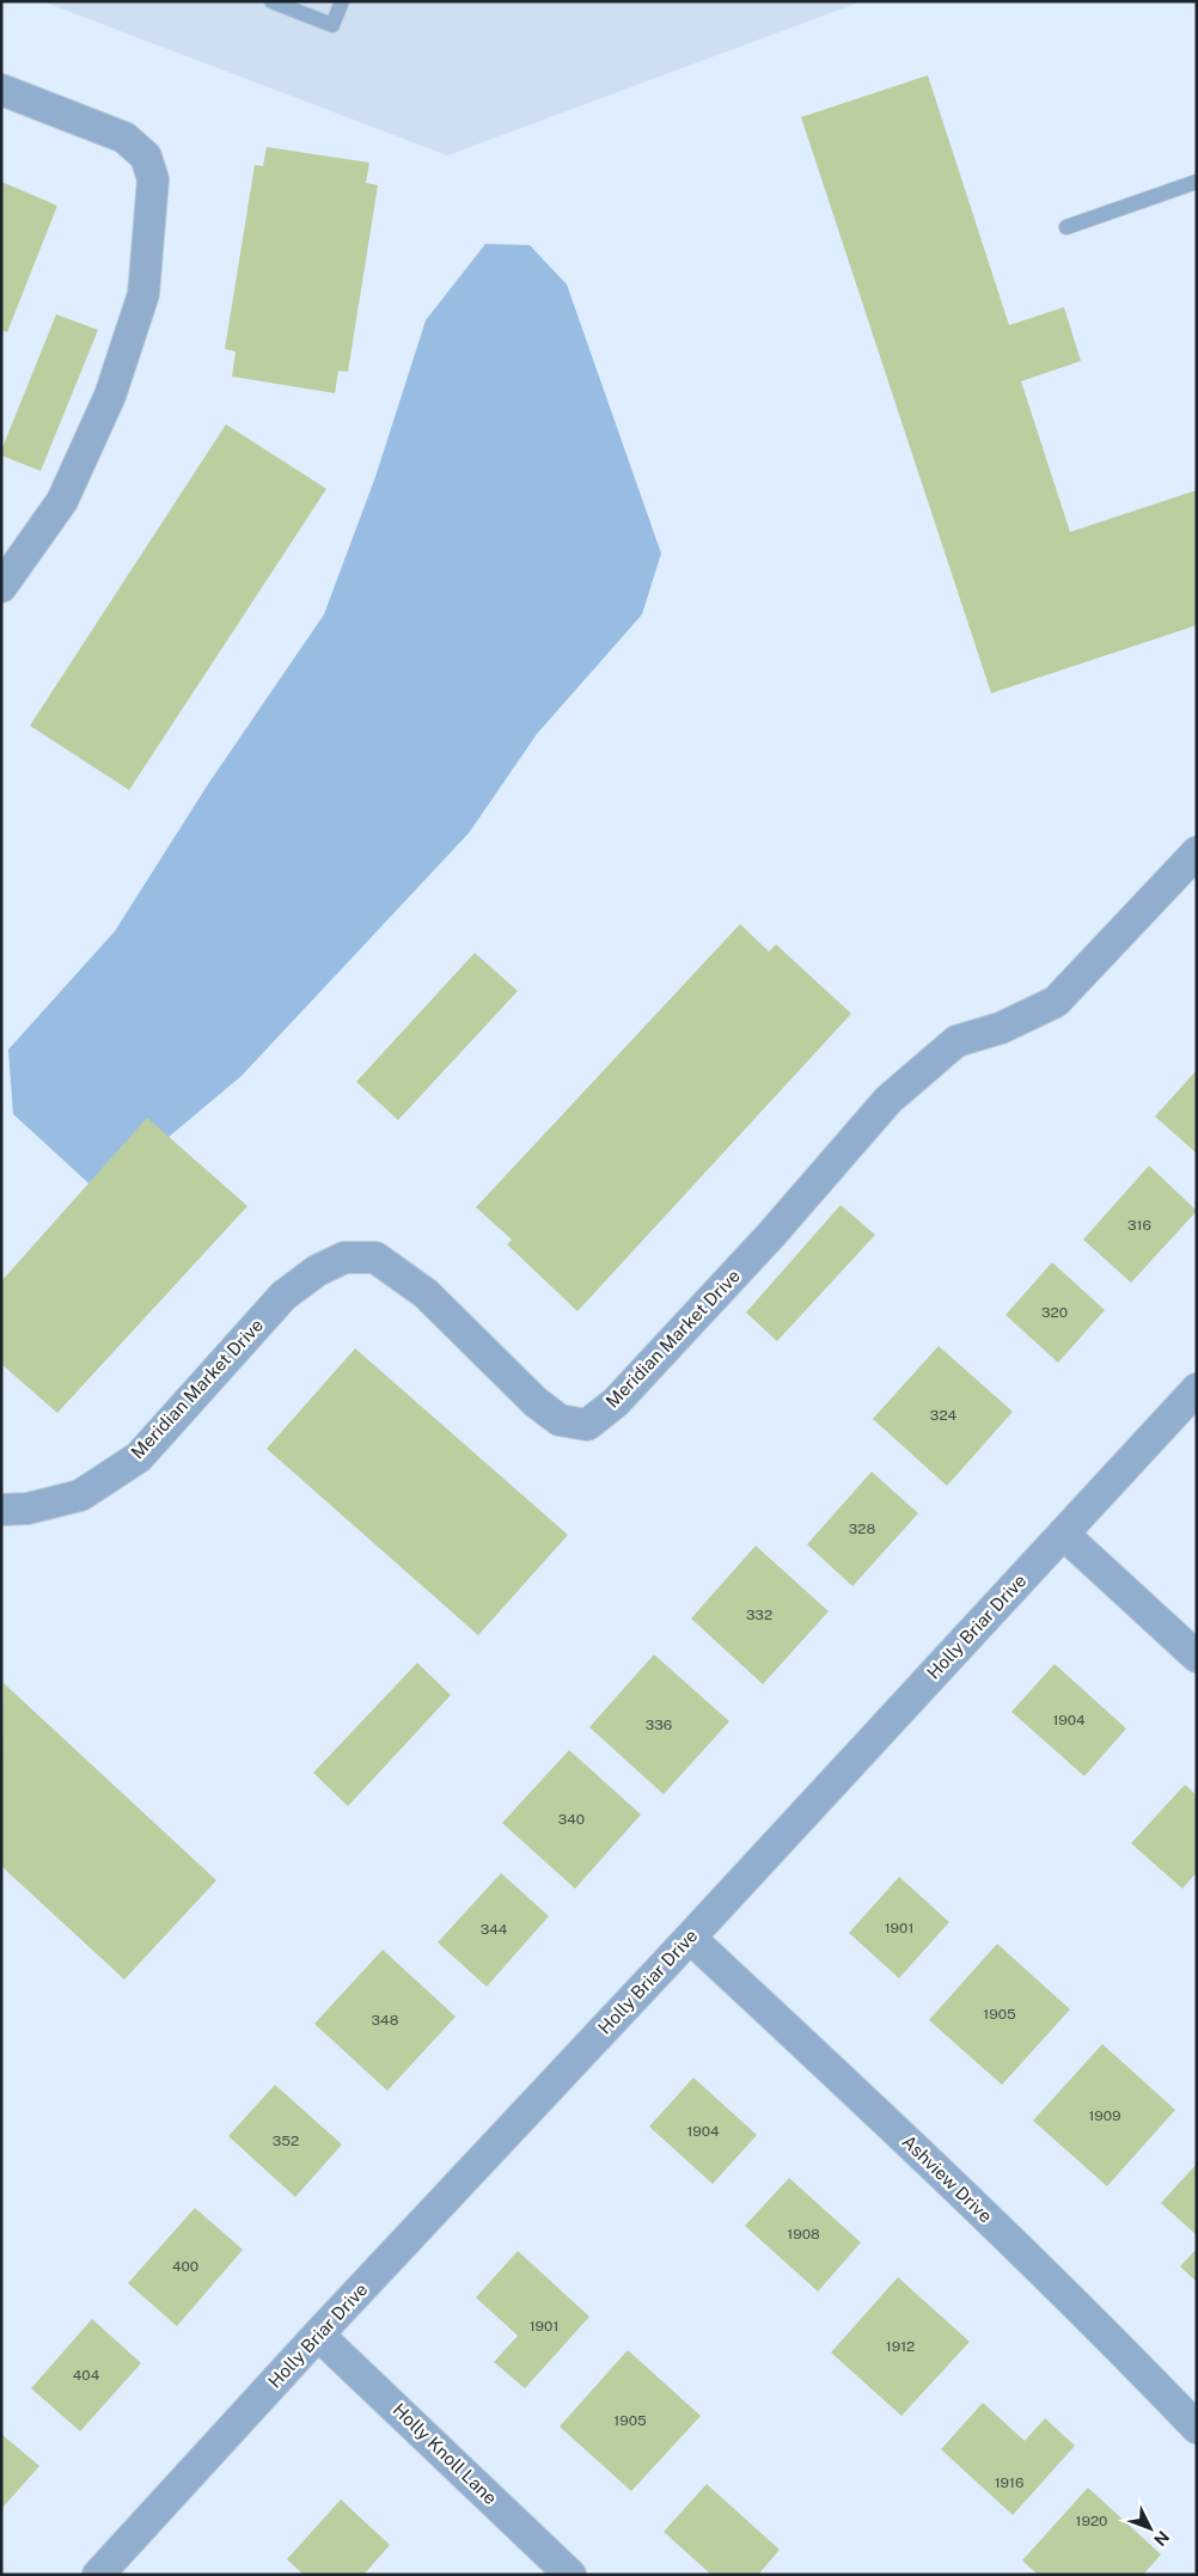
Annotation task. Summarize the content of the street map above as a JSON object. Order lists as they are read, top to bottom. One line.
{"streets":{"street":["Meridian Market Drive","Holly Briar Drive","Ashview Drive","Holly Knoll Lane"]},"crossings":[["Holly Briar Drive","Ashview Drive"],["Holly Briar Drive","Holly Knoll Lane"]],"house_numbers":["316","320","324","328","332","1904","336","340","1901","344","1905","348","1909","1904","352","1908","400","1901","1912","404","1905","1916","1920"],"north":"bottom right"}
